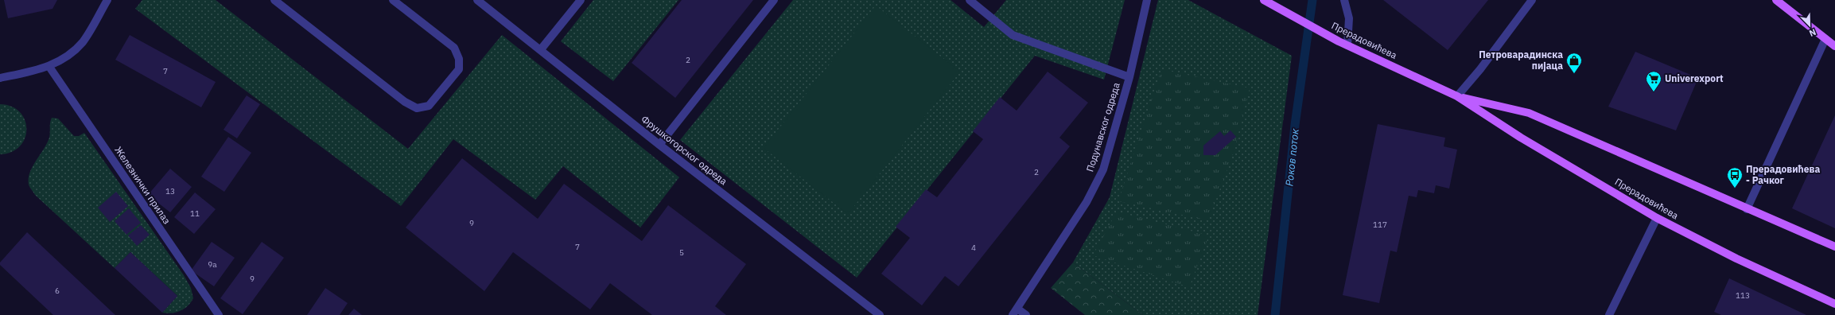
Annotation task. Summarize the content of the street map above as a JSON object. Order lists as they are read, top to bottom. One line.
{"streets":{"main road":["Прерадовићева"],"street":["Подунавског одреда","Фрушкогорског одреда","Железнички прилаз"]},"water":["Роков поток"],"places":{"shop":["Петроварадинска пијаца"],"supermarket":["Univerexport"],"bus stop":["Прерадовићева - Рачког"]},"house_numbers":["2","7","2","13","11","9","117","7","4","5","9a","9","6","113"],"north":"bottom right"}
